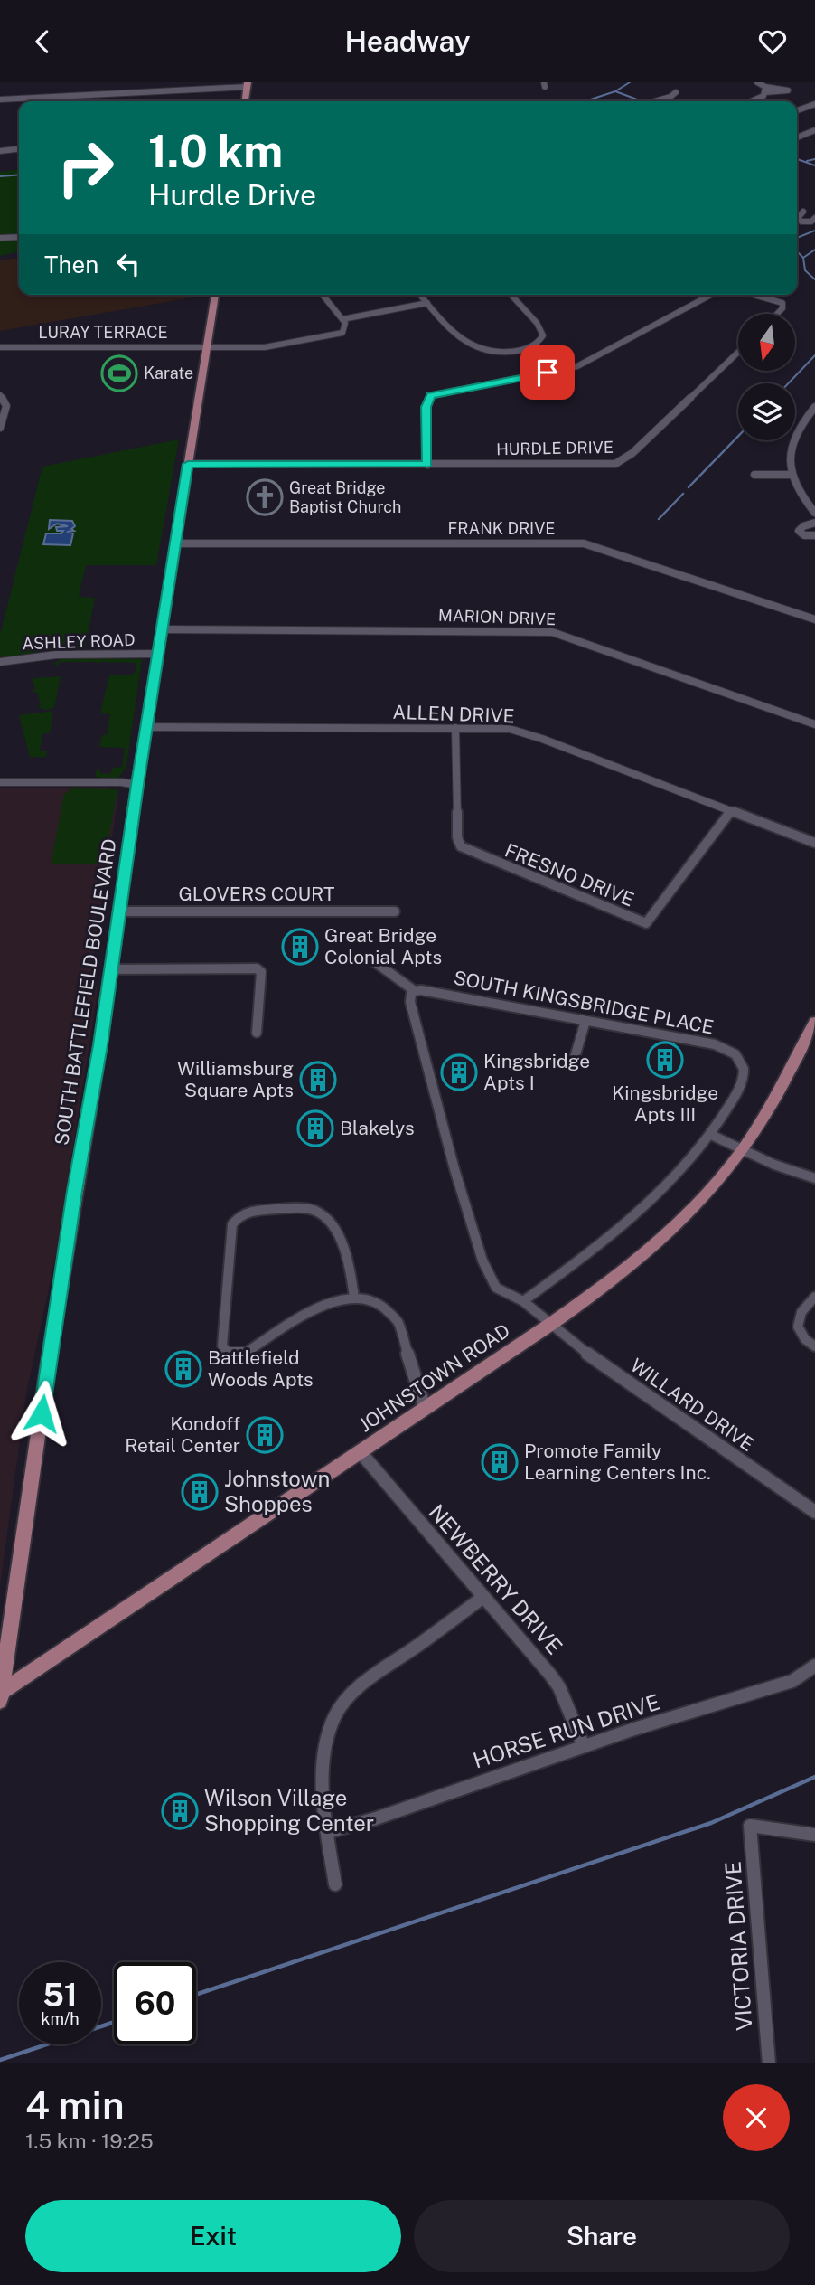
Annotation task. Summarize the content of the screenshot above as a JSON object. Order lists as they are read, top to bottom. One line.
{"streets":{"main road":["SOUTH BATTLEFIELD BOULEVARD","JOHNSTOWN ROAD"],"street":["LURAY TERRACE","HURDLE DRIVE","FRANK DRIVE","MARION DRIVE","ASHLEY ROAD","ALLEN DRIVE","FRESNO DRIVE","GLOVERS COURT","SOUTH KINGSBRIDGE PLACE","WILLARD DRIVE","NEWBERRY DRIVE","HORSE RUN DRIVE","VICTORIA DRIVE"]},"crossings":[["LURAY TERRACE","SOUTH BATTLEFIELD BOULEVARD"],["HURDLE DRIVE","SOUTH BATTLEFIELD BOULEVARD"],["FRANK DRIVE","SOUTH BATTLEFIELD BOULEVARD"],["MARION DRIVE","SOUTH BATTLEFIELD BOULEVARD"],["ASHLEY ROAD","SOUTH BATTLEFIELD BOULEVARD"],["ALLEN DRIVE","FRESNO DRIVE"],["ALLEN DRIVE","SOUTH BATTLEFIELD BOULEVARD"],["GLOVERS COURT","SOUTH BATTLEFIELD BOULEVARD"],["SOUTH BATTLEFIELD BOULEVARD","JOHNSTOWN ROAD"],["SOUTH KINGSBRIDGE PLACE","WILLARD DRIVE"],["JOHNSTOWN ROAD","WILLARD DRIVE"],["JOHNSTOWN ROAD","NEWBERRY DRIVE"],["NEWBERRY DRIVE","HORSE RUN DRIVE"]],"places":{"sports":["Karate"],"church":["Great Bridge Baptist Church"],"building":["Great Bridge Colonial Apts","Kingsbridge Apts III","Kingsbridge Apts I","Williamsburg Square Apts","Blakelys","Battlefield Woods Apts","Kondoff Retail Center","Promote Family Learning Centers Inc.","Johnstown Shoppes","Wilson Village Shopping Center"]},"north":"bottom","page":{"header":"Headway","turn":["1.0 km","Hurdle Drive"],"then":"Then","speed":"51 km/h","limit":"60","heading":["4 min","1.5 km · 19:25"],"buttons":["Exit","Share"]}}
